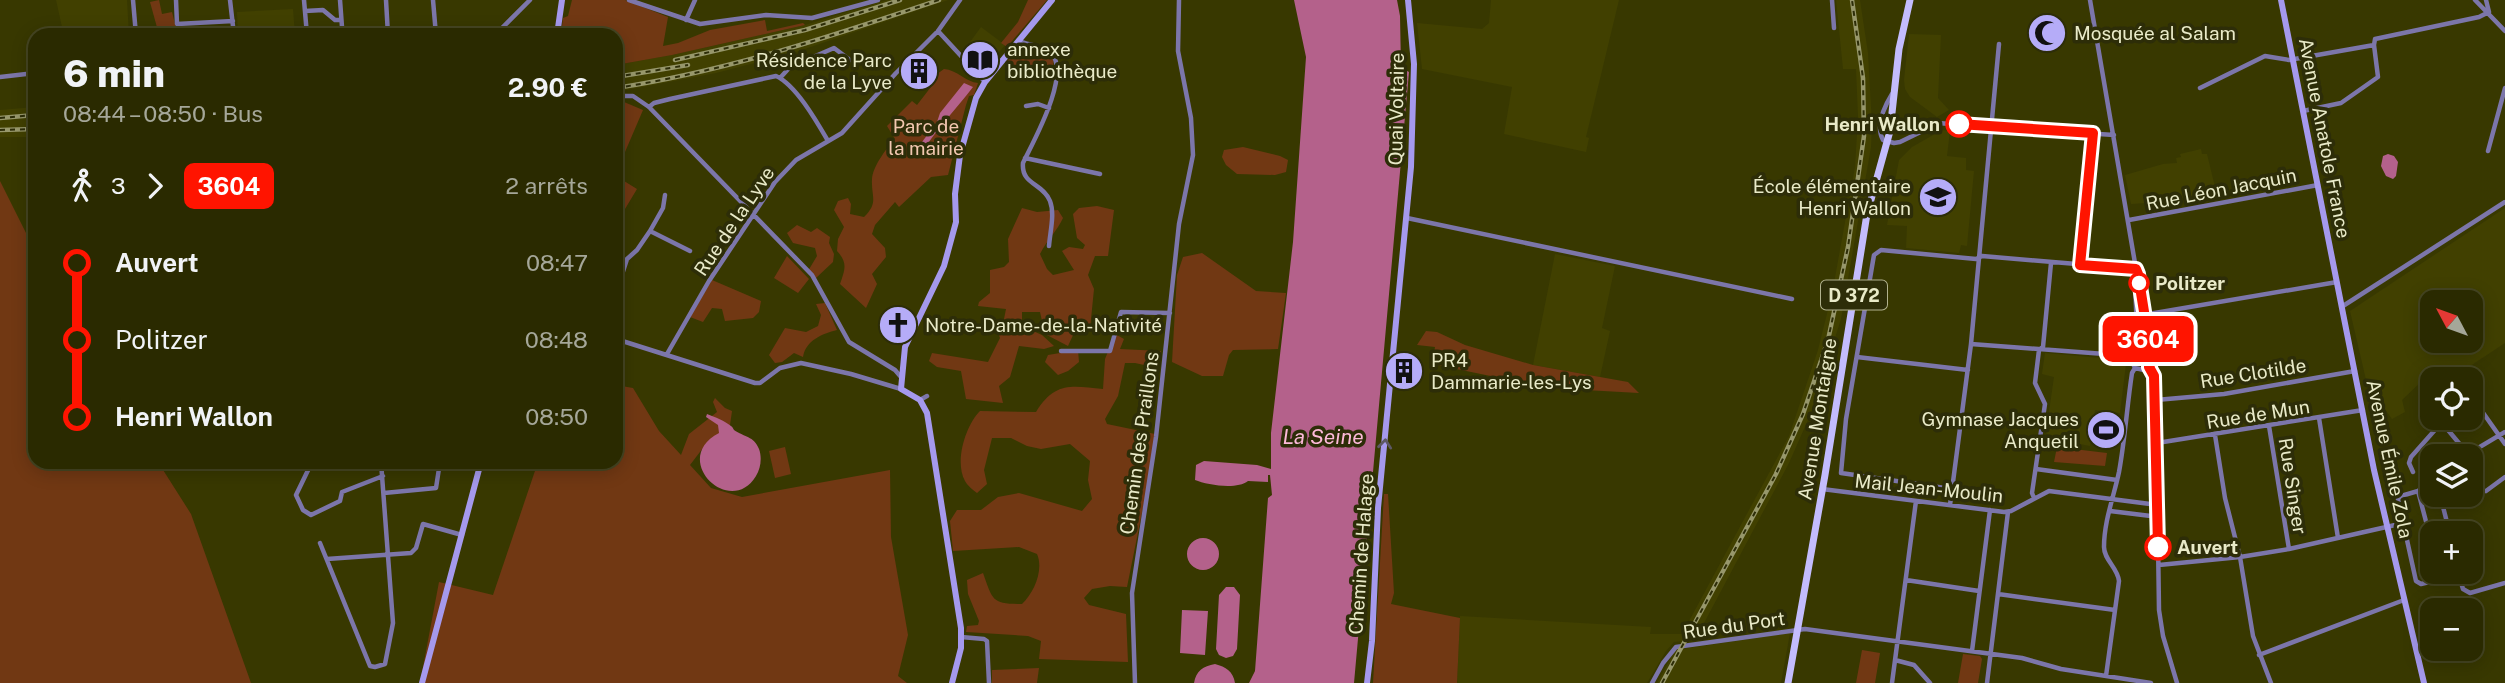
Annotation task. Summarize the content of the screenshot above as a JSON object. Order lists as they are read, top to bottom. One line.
{"streets":{"main road":["D 372","Avenue Montaigne"],"street":["Quai Voltaire","Avenue Anatole France","Rue Léon Jacquin","Rue de la Lyve","Rue Clotilde","Rue de Mun","Chemin des Praillons","Avenue Émile Zola","Rue Singer","Mail Jean-Moulin","Chemin de Halage","Rue du Port"]},"crossings":[["Quai Voltaire","Chemin de Halage"],["Avenue Anatole France","Rue Léon Jacquin"],["Avenue Anatole France","Avenue Émile Zola"],["D 372","Avenue Montaigne"],["Rue Clotilde","Avenue Émile Zola"],["Rue de Mun","Avenue Émile Zola"],["Rue de Mun","Rue Singer"],["Avenue Montaigne","Mail Jean-Moulin"],["Avenue Montaigne","Rue du Port"]],"one_way":["Chemin de Halage"],"water":["La Seine"],"parks":["Parc de la mairie"],"places":{"mosque":["Mosquée al Salam"],"library":["annexe bibliothèque"],"building":["Résidence Parc de la Lyve","PR4 Dammarie-les-Lys"],"other":["Henri Wallon","Politzer","Auvert"],"school or university":["École élémentaire Henri Wallon"],"church":["Notre-Dame-de-la-Nativité"],"sports":["Gymnase Jacques Anquetil"]},"lines":["bus line 3604"],"north":"top left","page":{"on_map":"3604","heading":["6 min","08:44 – 08:50 · Bus","2.90 €"],"legs":["3","3604","2 arrêts"],"list":[{"name":"Auvert","value":"08:47"},{"name":"Politzer","value":"08:48"},{"name":"Henri Wallon","value":"08:50"}],"map_buttons":["+","−"]}}
